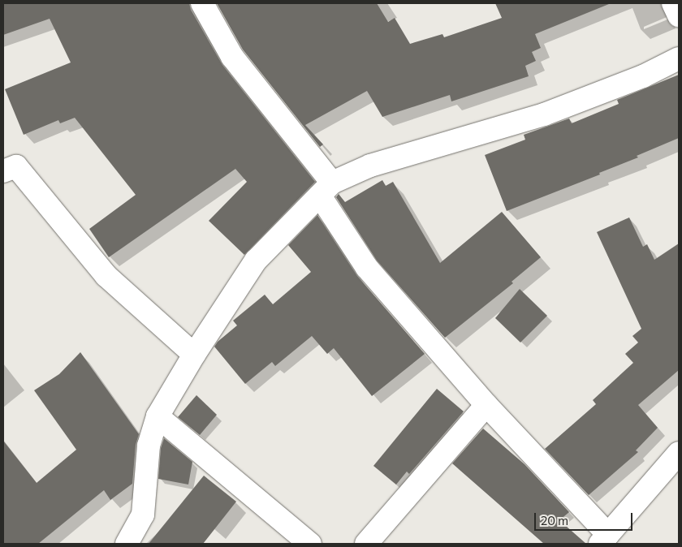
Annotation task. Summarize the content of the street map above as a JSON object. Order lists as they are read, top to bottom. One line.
{"scale_bar":"20 m"}
